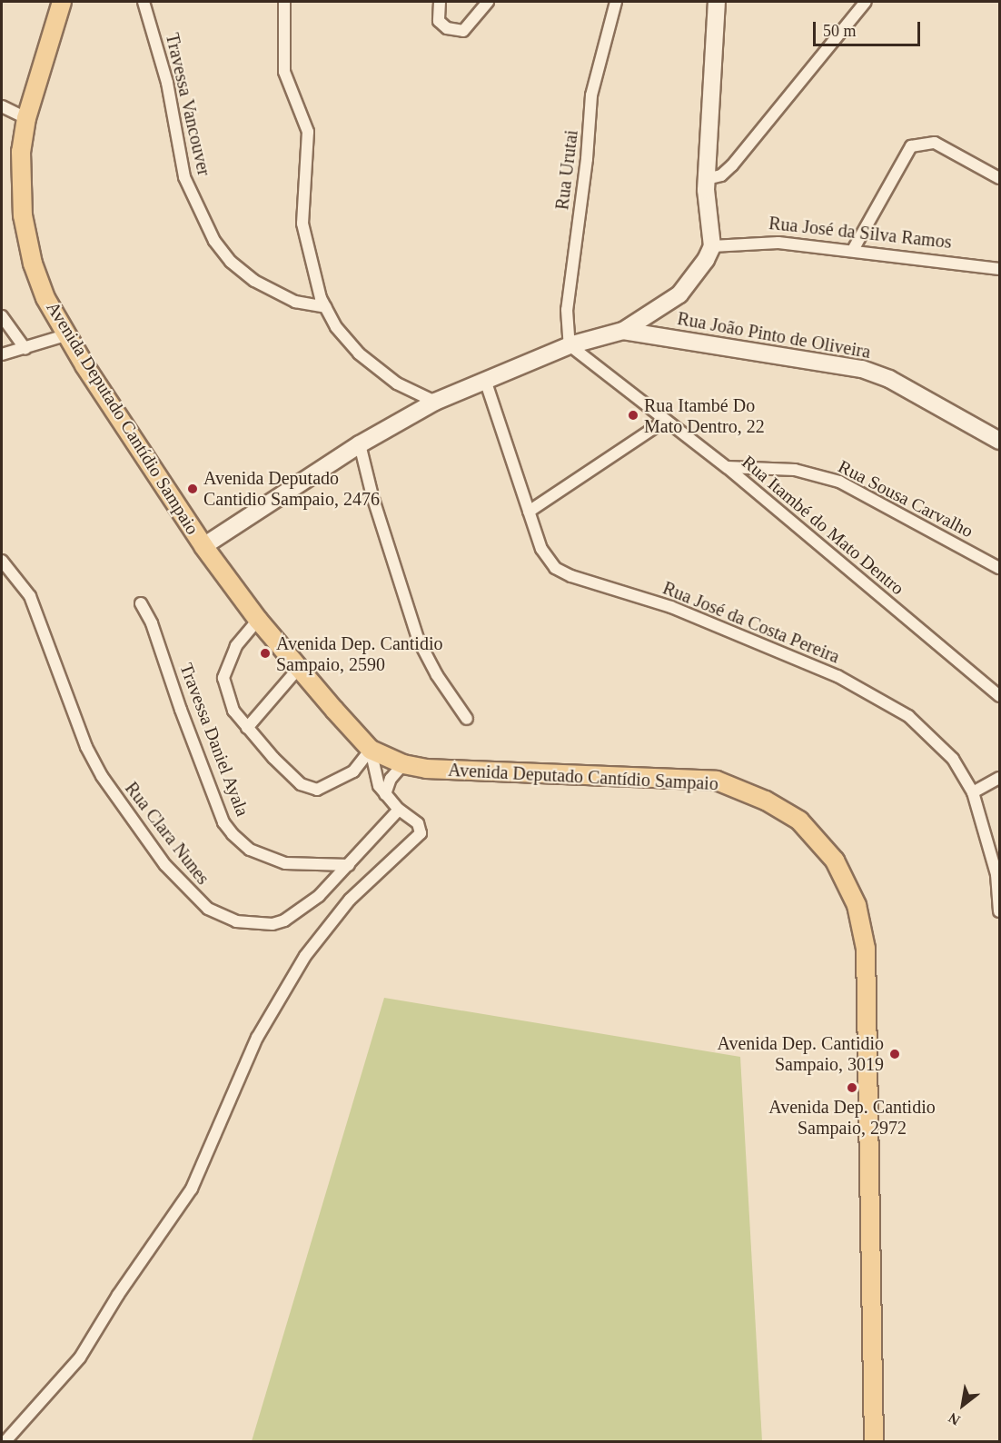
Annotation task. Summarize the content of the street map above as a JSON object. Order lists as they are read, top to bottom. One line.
{"streets":{"main road":["Avenida Deputado Cantídio Sampaio"],"street":["Travessa Vancouver","Rua Urutai","Rua José da Silva Ramos","Rua João Pinto de Oliveira","Rua Sousa Carvalho","Rua Itambé do Mato Dentro","Rua José da Costa Pereira","Travessa Daniel Ayala","Rua Clara Nunes"]},"crossings":[["Rua Urutai","Rua Itambé do Mato Dentro"],["Avenida Deputado Cantídio Sampaio","Rua Clara Nunes"],["Rua Sousa Carvalho","Rua Itambé do Mato Dentro"],["Travessa Daniel Ayala","Rua Clara Nunes"]],"places":["Rua Itambé Do Mato Dentro, 22","Avenida Deputado Cantidio Sampaio, 2476","Avenida Dep. Cantidio Sampaio, 2590","Avenida Dep. Cantidio Sampaio, 3019","Avenida Dep. Cantidio Sampaio, 2972"],"scale_bar":"50 m","north":"bottom left"}
